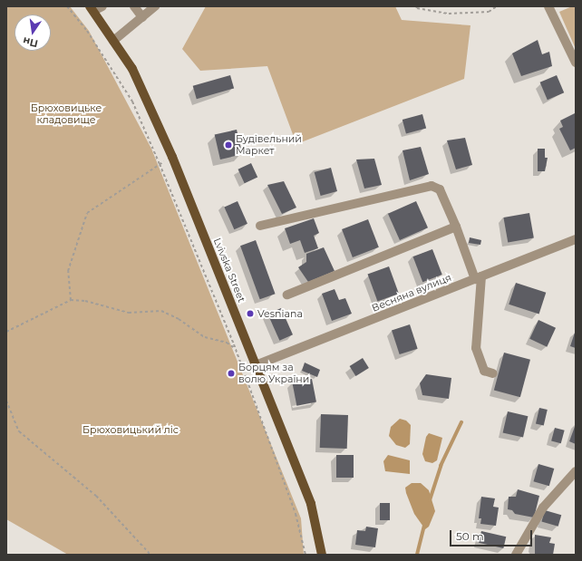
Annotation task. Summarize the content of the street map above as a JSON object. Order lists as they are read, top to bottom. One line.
{"streets":{"main road":["Lvivska Street"],"street":["Весняна вулиця"]},"crossings":[["Lvivska Street","Весняна вулиця"]],"parks":["Брюховицьке кладовище","Брюховицький ліс"],"places":["Будівельний Маркет","Vesniana","Борцям за волю України"],"scale_bar":"50 m","north":"bottom"}
